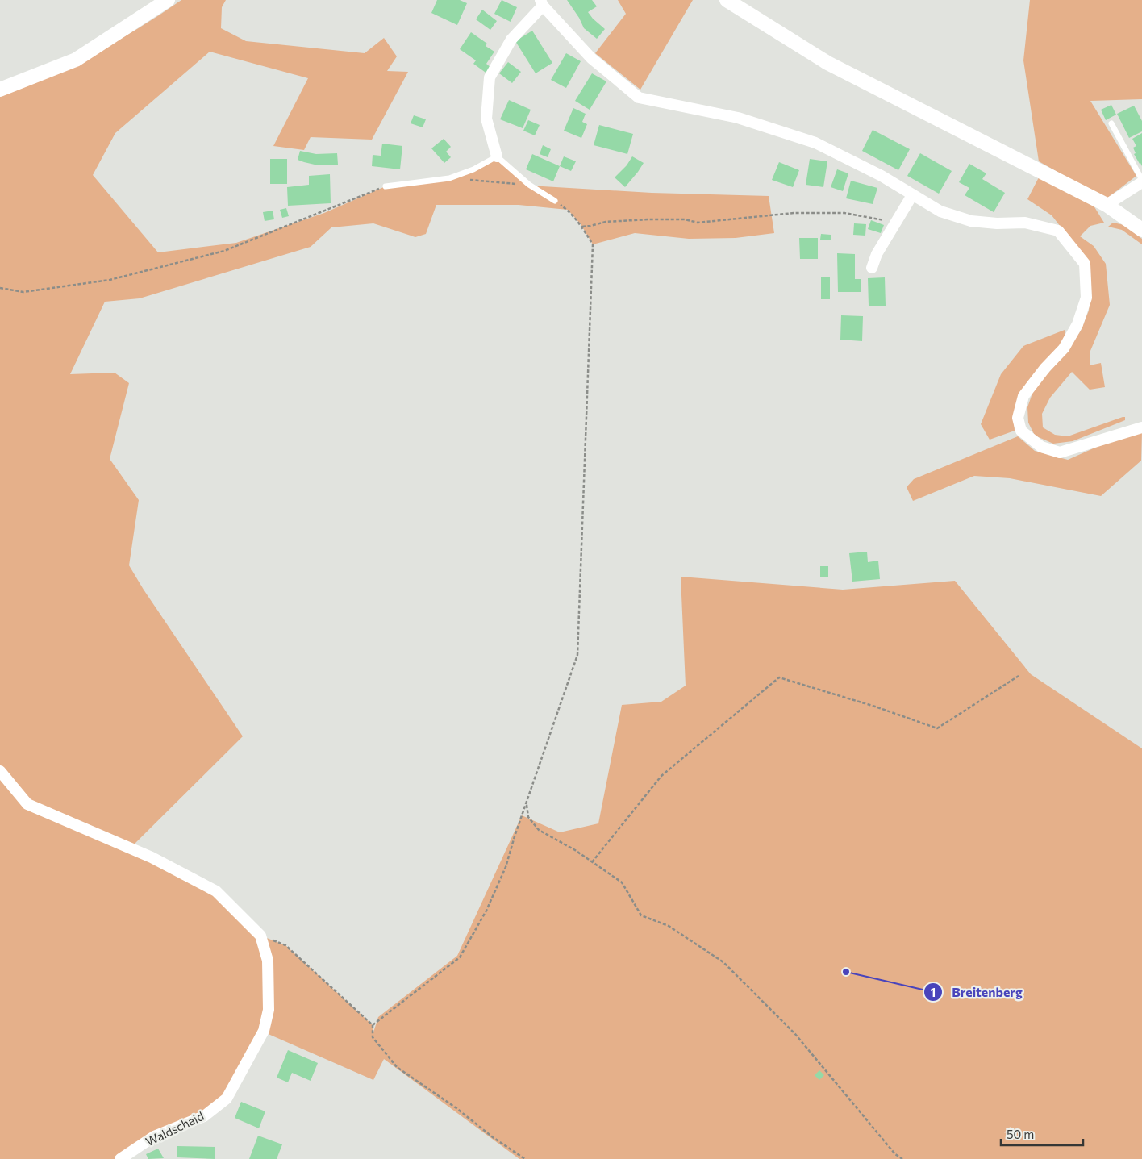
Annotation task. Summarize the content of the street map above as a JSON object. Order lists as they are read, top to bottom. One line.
{"streets":{"street":["Waldschaid"]},"places":["Breitenberg"],"scale_bar":"50 m"}
